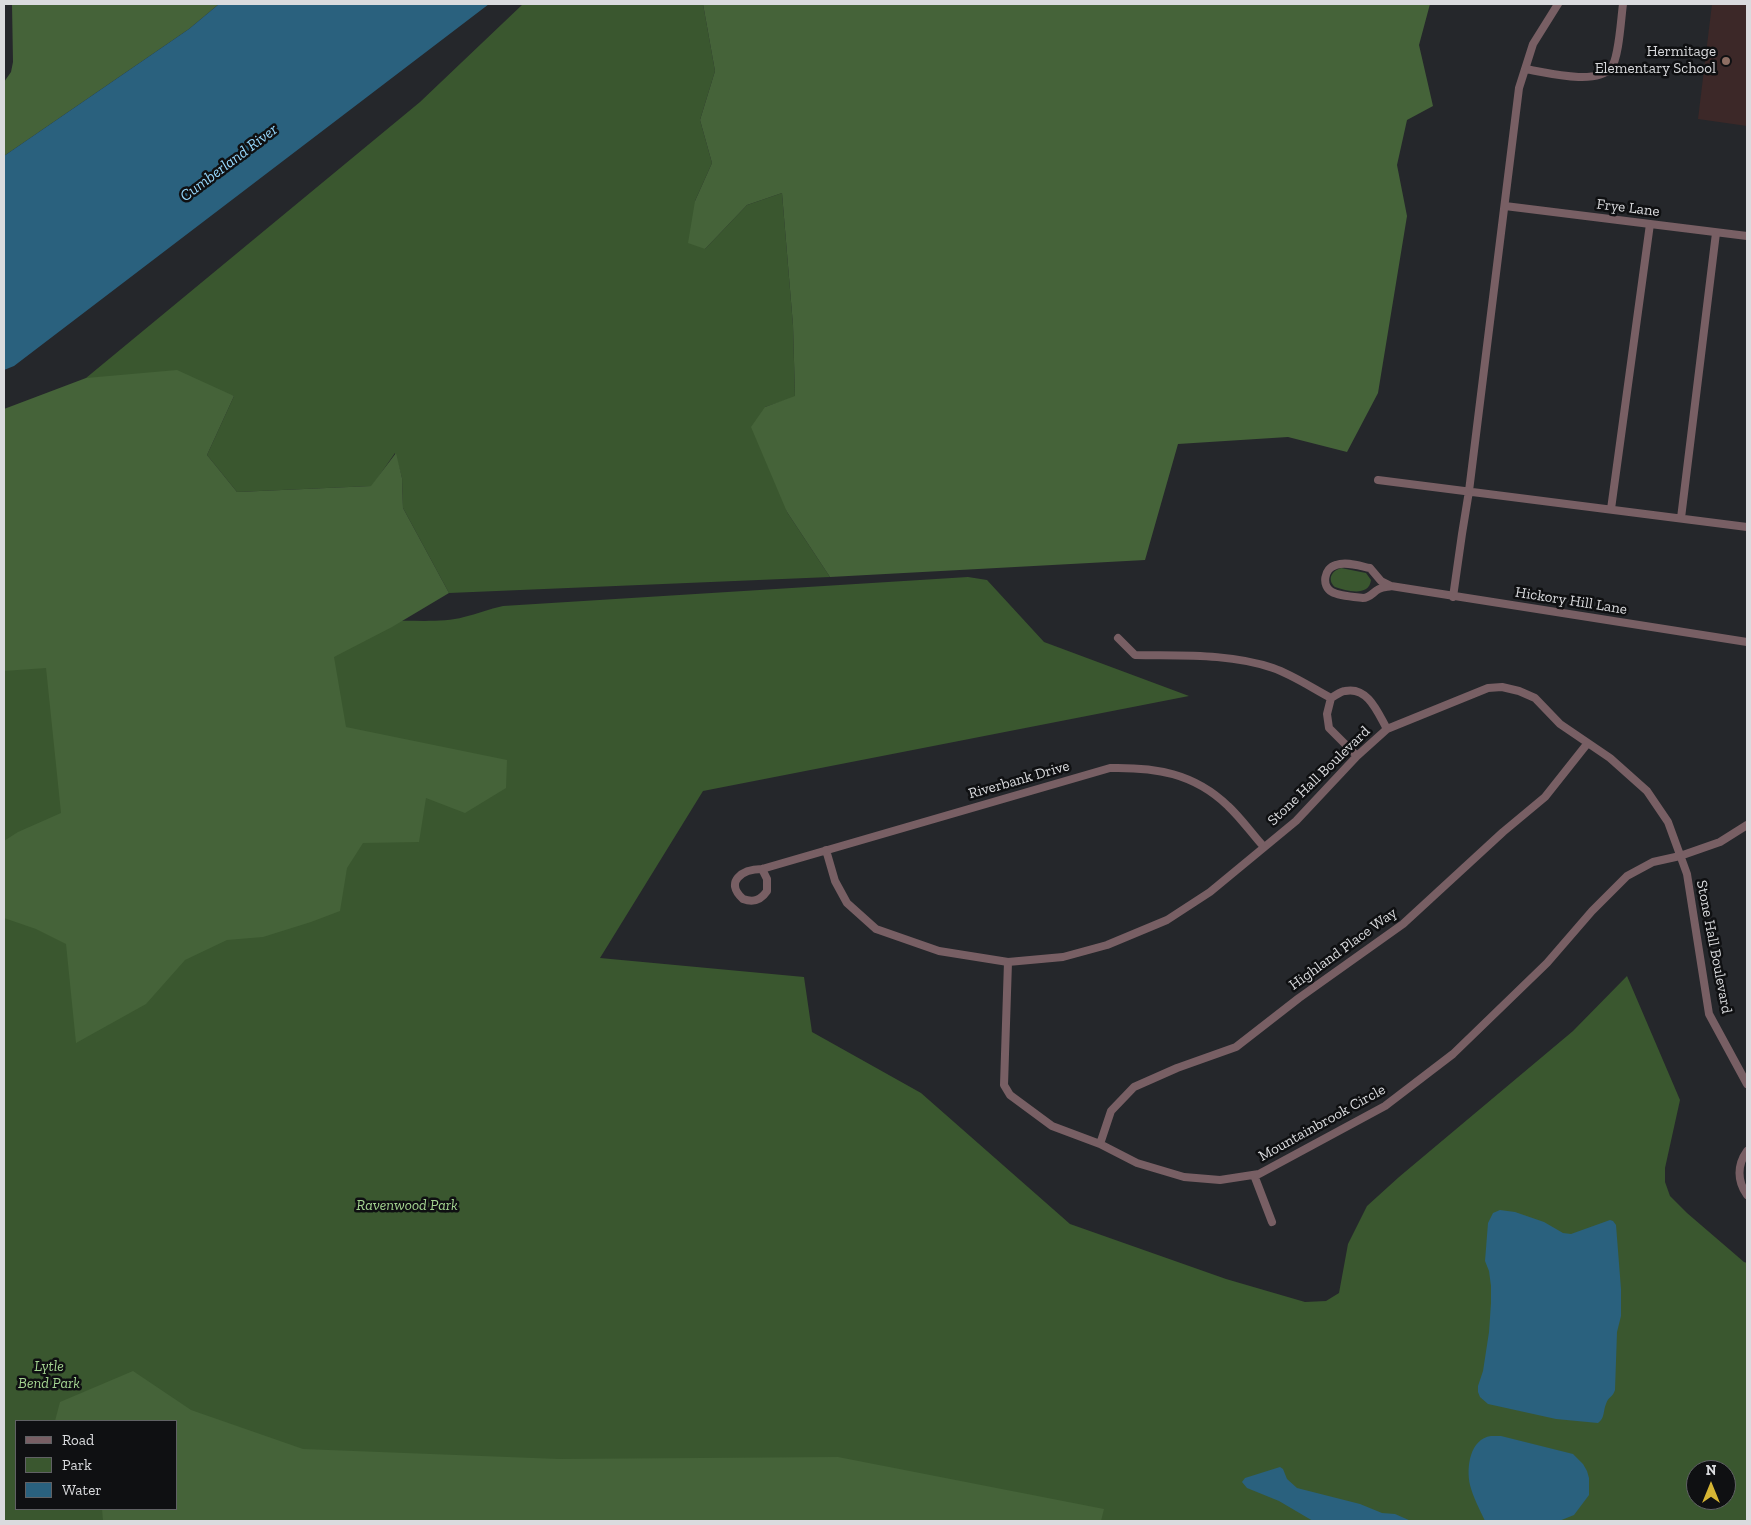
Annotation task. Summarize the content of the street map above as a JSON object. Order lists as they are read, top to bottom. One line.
{"streets":{"street":["Frye Lane","Hickory Hill Lane","Stone Hall Boulevard","Riverbank Drive","Highland Place Way","Mountainbrook Circle"]},"crossings":[["Stone Hall Boulevard","Riverbank Drive"],["Stone Hall Boulevard","Highland Place Way"],["Stone Hall Boulevard","Mountainbrook Circle"],["Highland Place Way","Mountainbrook Circle"]],"water":["Cumberland River"],"parks":["Ravenwood Park","Lytle Bend Park"],"places":["Hermitage Elementary School"],"legend":["Road","Park","Water"],"north":"top"}
